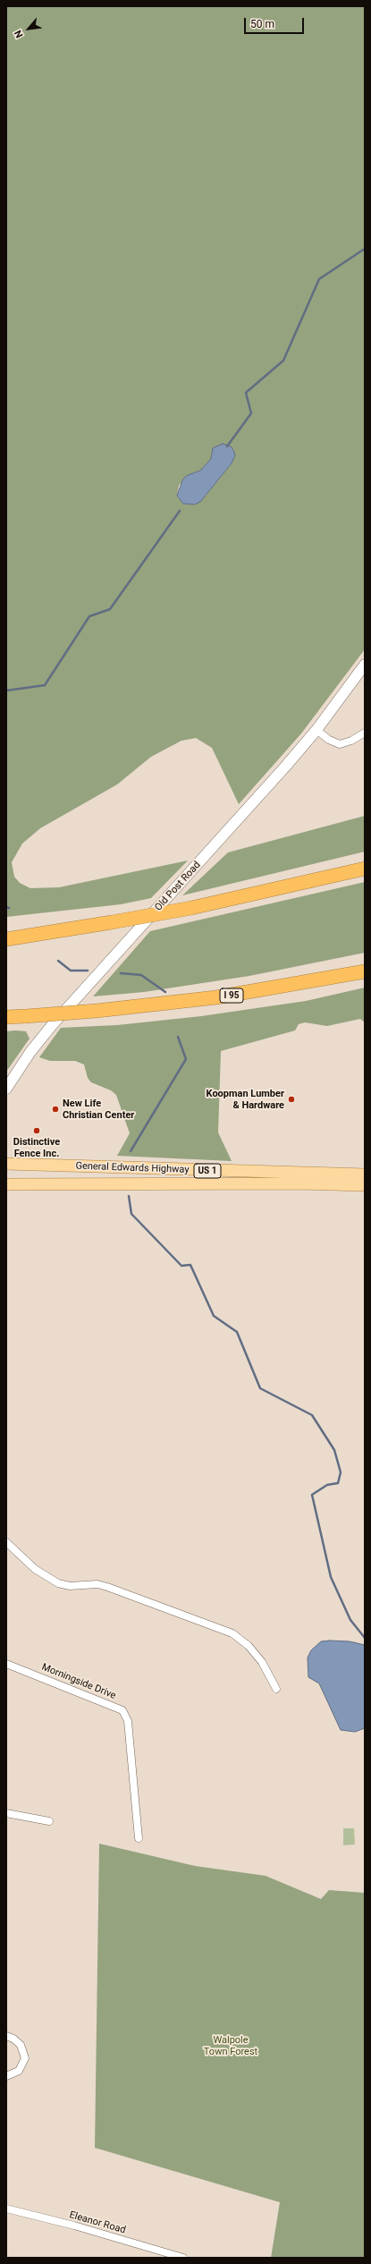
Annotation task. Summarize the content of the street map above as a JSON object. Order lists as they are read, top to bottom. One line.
{"streets":{"highway":["I 95"],"main road":["Old Post Road","General Edwards Highway","US 1"],"street":["Morningside Drive","Eleanor Road"]},"parks":["Walpole Town Forest"],"places":["Koopman Lumber & Hardware","New Life Christian Center","Distinctive Fence Inc."],"scale_bar":"50 m","north":"bottom left"}
